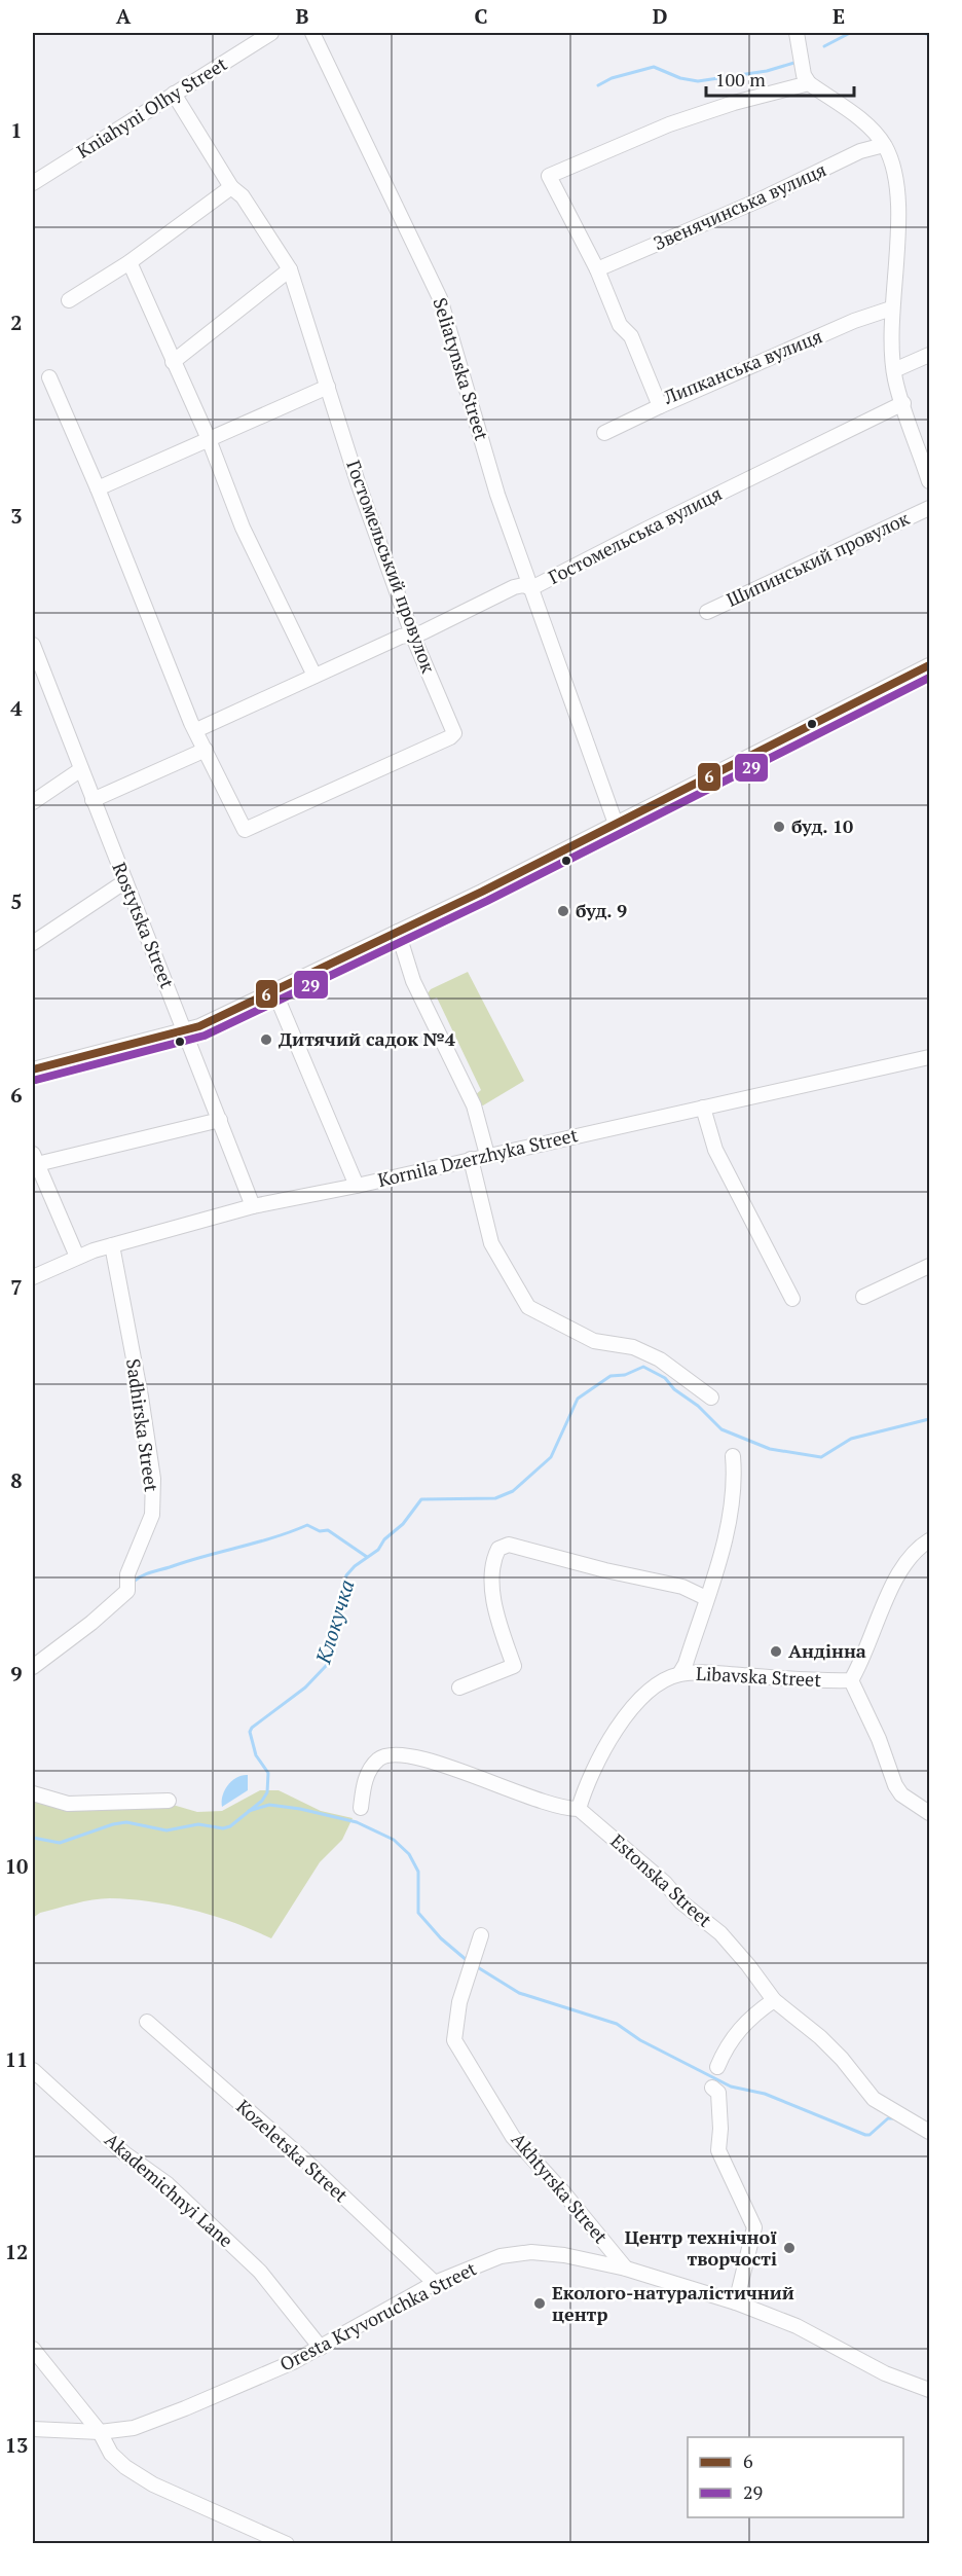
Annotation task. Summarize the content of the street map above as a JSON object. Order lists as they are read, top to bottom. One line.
{"streets":{"street":["Kniahyni Olhy Street","Звенячинська вулиця","Липканська вулиця","Seliatynska Street","Гостомельська вулиця","Шипинський провулок","Гостомельський провулок","Rostytska Street","Kornila Dzerzhyka Street","Sadhirska Street","Libavska Street","Estonska Street","Kozeletska Street","Akhtyrska Street","Akademichnyi Lane","Oresta Kryvoruchka Street"]},"crossings":[["Kniahyni Olhy Street","Гостомельський провулок"],["Звенячинська вулиця","Липканська вулиця"],["Seliatynska Street","Гостомельська вулиця"],["Гостомельська вулиця","Гостомельський провулок"],["Rostytska Street","Kornila Dzerzhyka Street"],["Kornila Dzerzhyka Street","Sadhirska Street"],["Libavska Street","Estonska Street"],["Kozeletska Street","Oresta Kryvoruchka Street"],["Akhtyrska Street","Oresta Kryvoruchka Street"],["Akademichnyi Lane","Oresta Kryvoruchka Street"]],"water":["Клокучка"],"places":["буд. 10","буд. 9","Дитячий садок №4","Андінна","Центр технічної творчості","Еколого-натуралістичний центр"],"lines":["transit line 6","transit line 29"],"legend":["6","29"],"scale_bar":"100 m","grid":{"columns":["A","B","C","D","E"],"rows":["1","2","3","4","5","6","7","8","9","10","11","12","13"]}}
